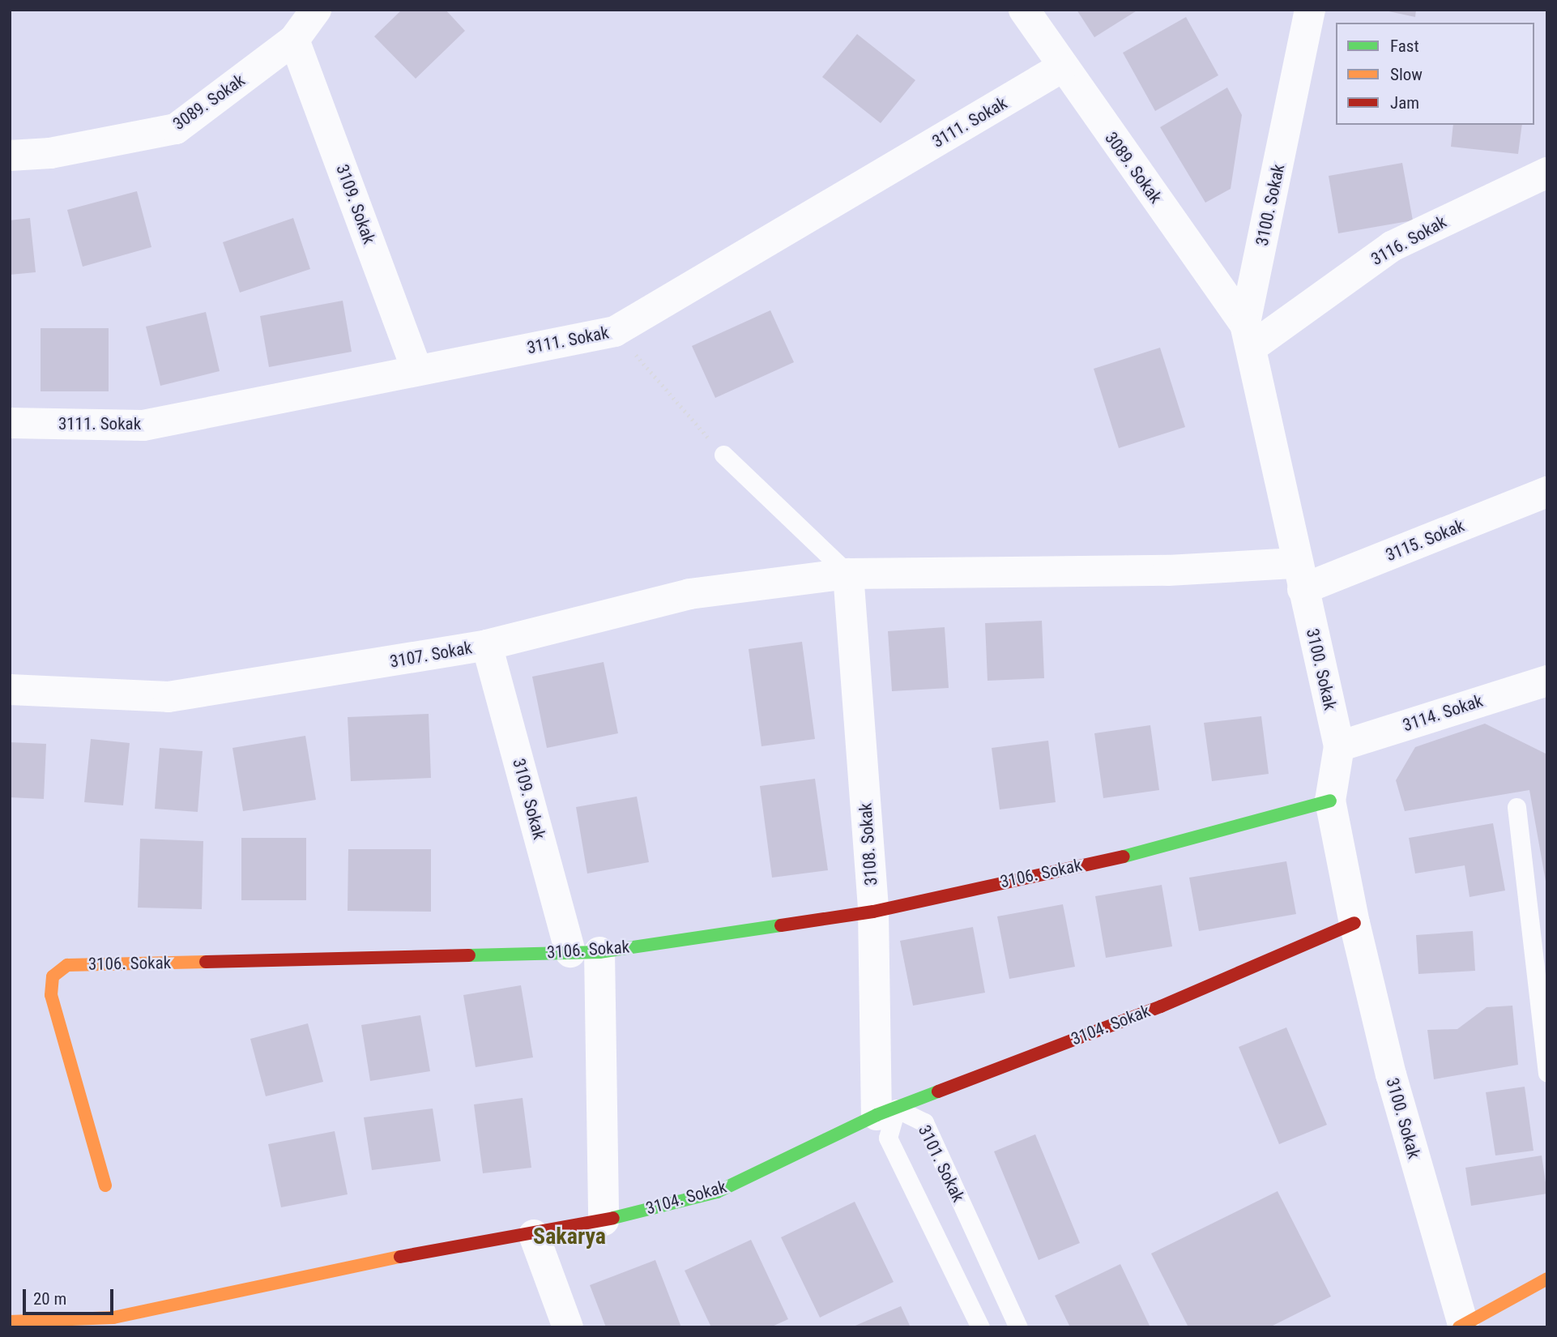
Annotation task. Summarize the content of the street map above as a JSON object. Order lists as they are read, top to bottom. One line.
{"streets":{"street":["3089. Sokak","3111. Sokak","3109. Sokak","3100. Sokak","3116. Sokak","3115. Sokak","3107. Sokak","3114. Sokak","3108. Sokak","3106. Sokak","3104. Sokak"],"lane":["3101. Sokak"]},"crossings":[["3089. Sokak","3111. Sokak"],["3089. Sokak","3109. Sokak"],["3089. Sokak","3100. Sokak"],["3089. Sokak","3116. Sokak"],["3111. Sokak","3109. Sokak"],["3109. Sokak","3107. Sokak"],["3109. Sokak","3106. Sokak"],["3109. Sokak","3104. Sokak"],["3100. Sokak","3116. Sokak"],["3100. Sokak","3115. Sokak"],["3100. Sokak","3114. Sokak"],["3100. Sokak","3106. Sokak"],["3100. Sokak","3104. Sokak"],["3115. Sokak","3107. Sokak"],["3115. Sokak","3108. Sokak"],["3107. Sokak","3108. Sokak"],["3108. Sokak","3106. Sokak"],["3108. Sokak","3104. Sokak"],["3108. Sokak","3101. Sokak"],["3104. Sokak","3101. Sokak"]],"districts":["Sakarya"],"legend":["Fast","Slow","Jam"],"scale_bar":"20 m"}
